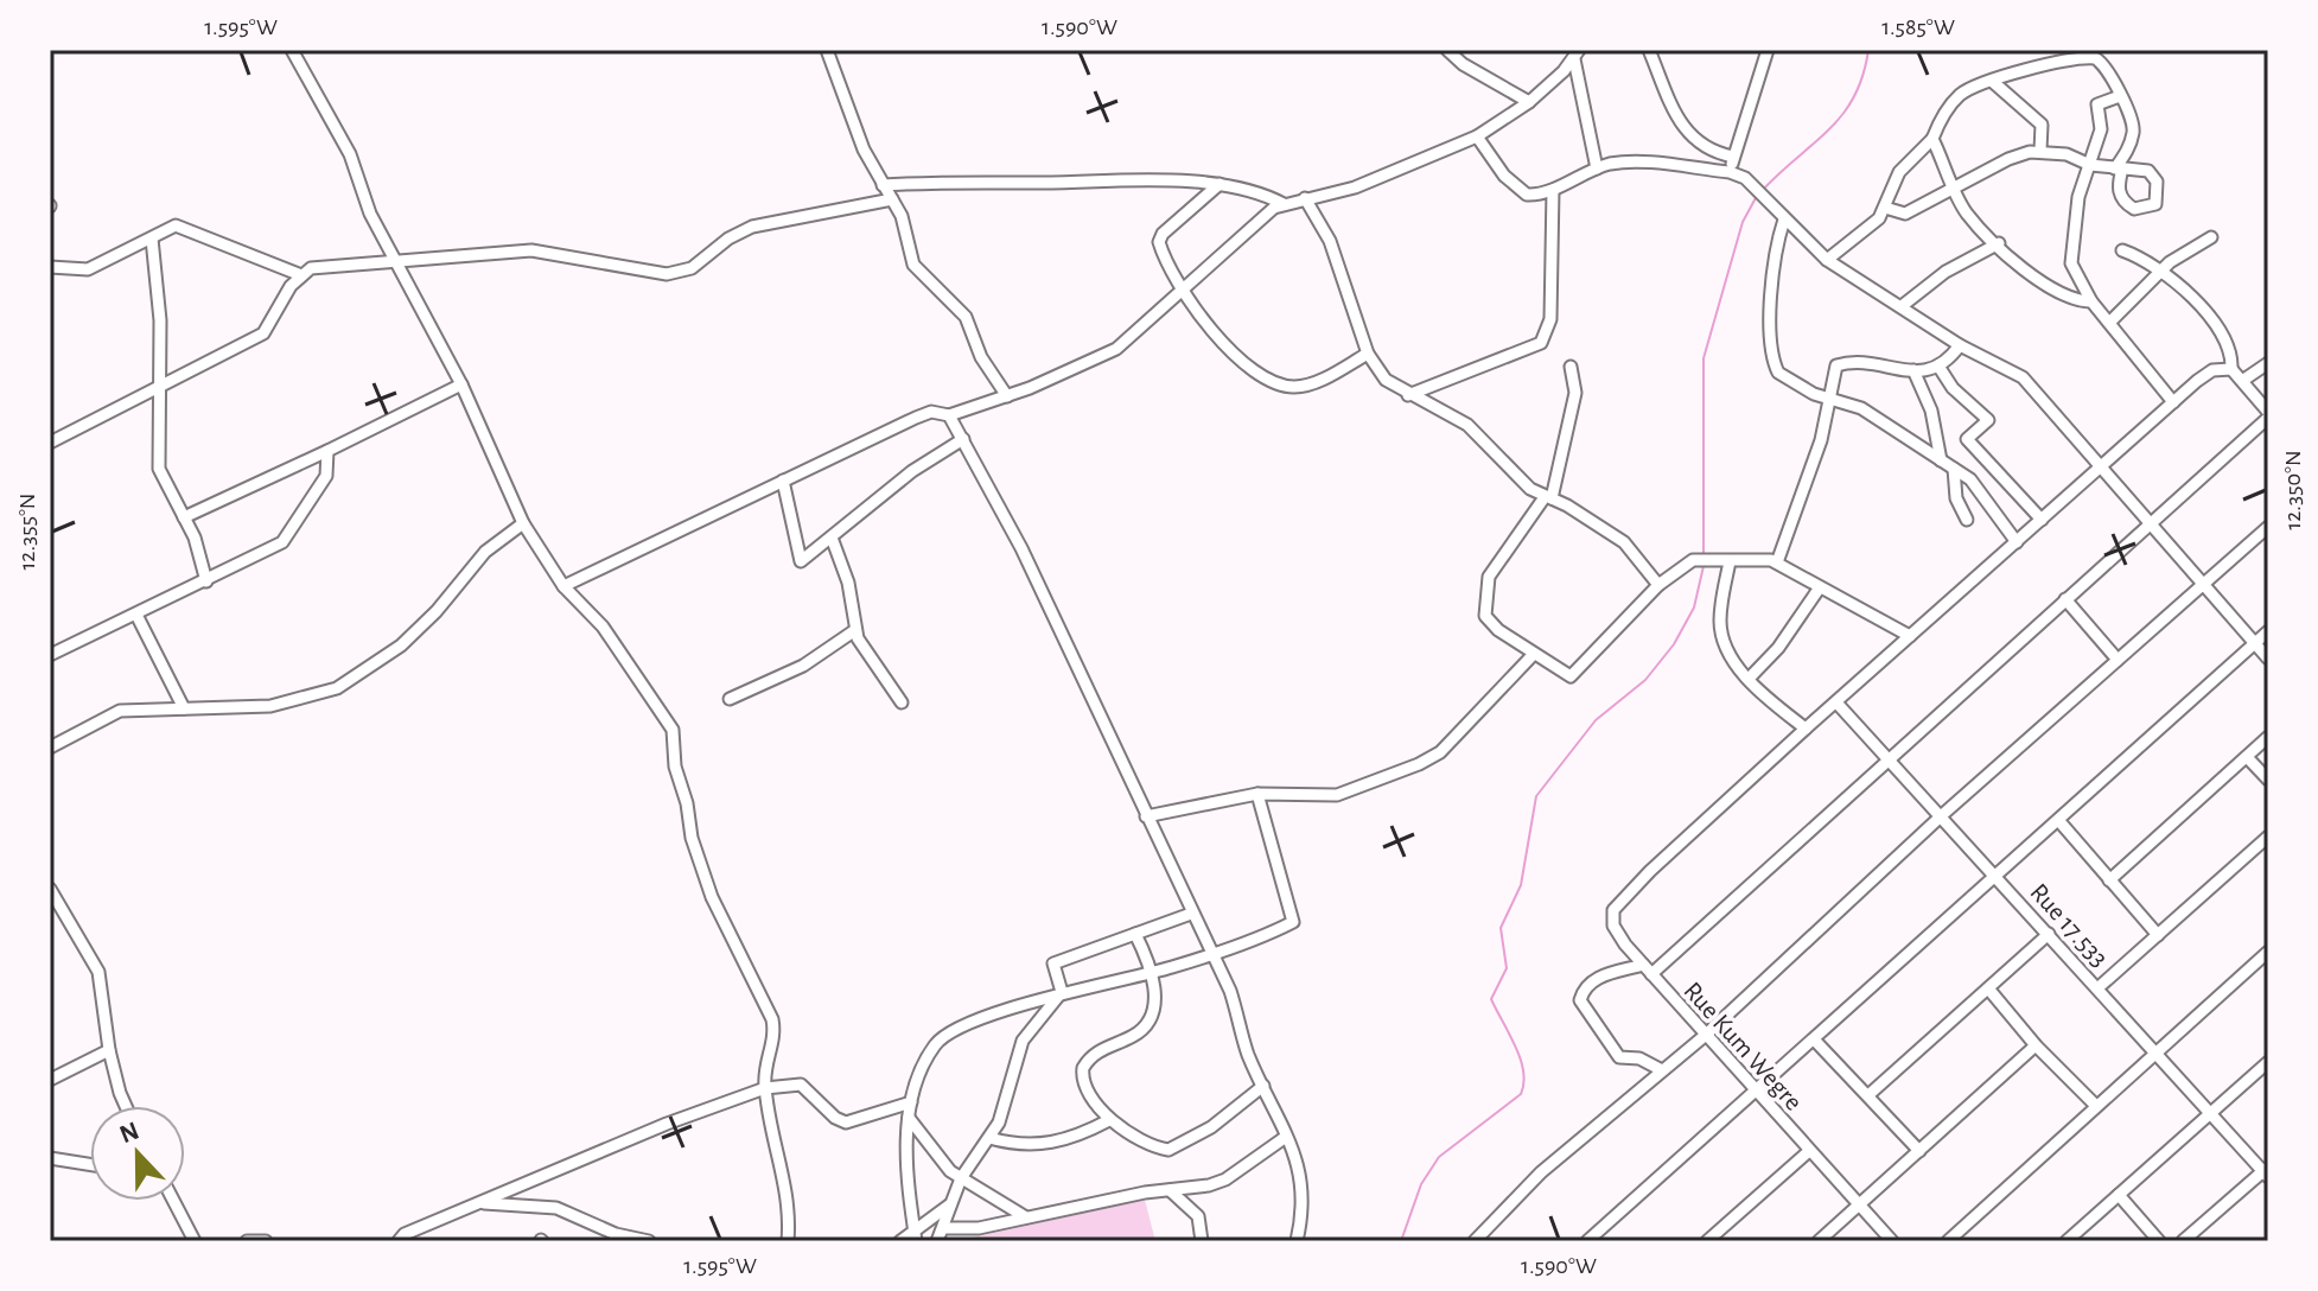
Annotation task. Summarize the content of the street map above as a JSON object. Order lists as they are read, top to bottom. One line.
{"streets":{"street":["Rue 17.533","Rue Kum Wegre"]},"north":"top","coordinates":["1.595°W","1.590°W","1.585°W","12.350°N","12.355°N"]}
